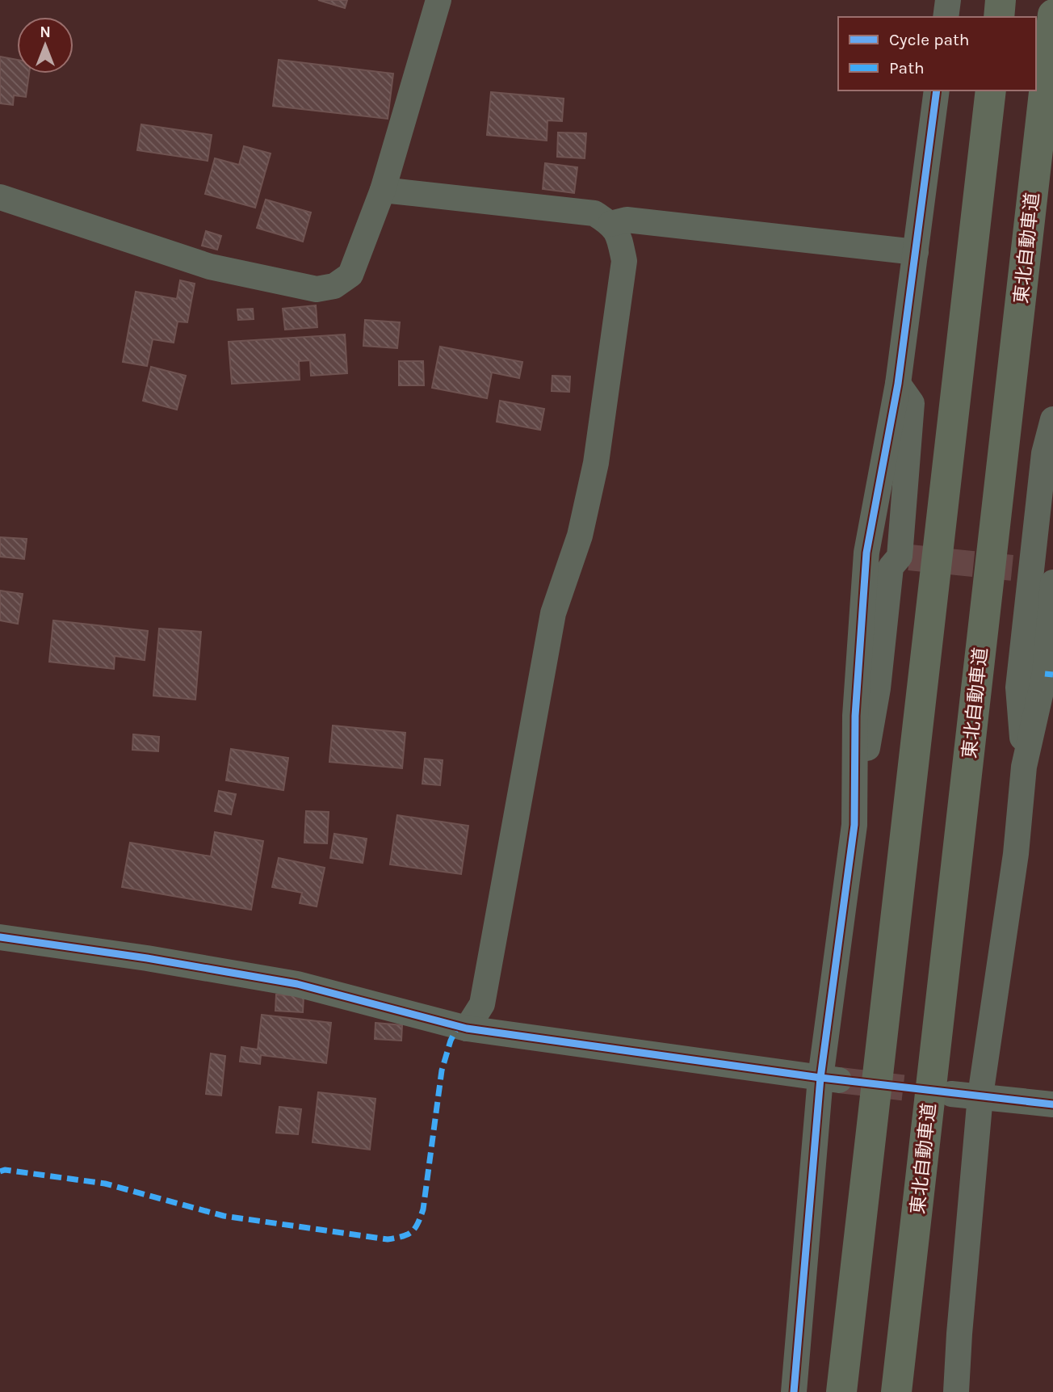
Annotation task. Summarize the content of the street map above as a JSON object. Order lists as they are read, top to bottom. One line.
{"streets":{"highway":["東北自動車道"]},"legend":["Cycle path","Path"],"north":"top"}
